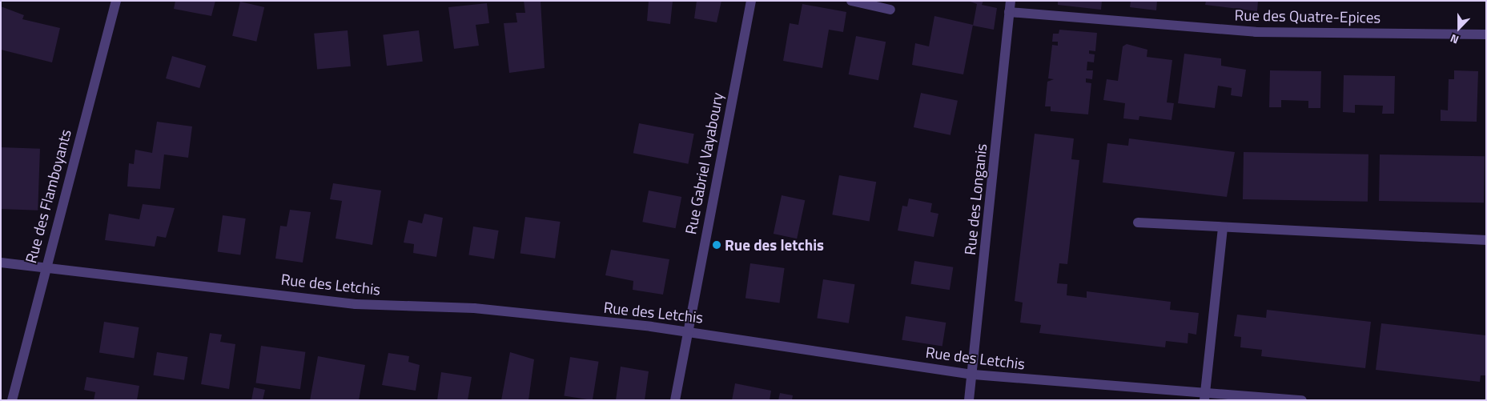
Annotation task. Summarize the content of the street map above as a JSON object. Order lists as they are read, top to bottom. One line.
{"streets":{"street":["Rue des Quatre-Epices","Rue Gabriel Vayaboury","Rue des Flamboyants","Rue des Longanis","Rue des Letchis"]},"crossings":[["Rue des Quatre-Epices","Rue des Longanis"],["Rue Gabriel Vayaboury","Rue des Letchis"],["Rue des Flamboyants","Rue des Letchis"],["Rue des Longanis","Rue des Letchis"]],"places":["Rue des letchis"],"north":"bottom"}
